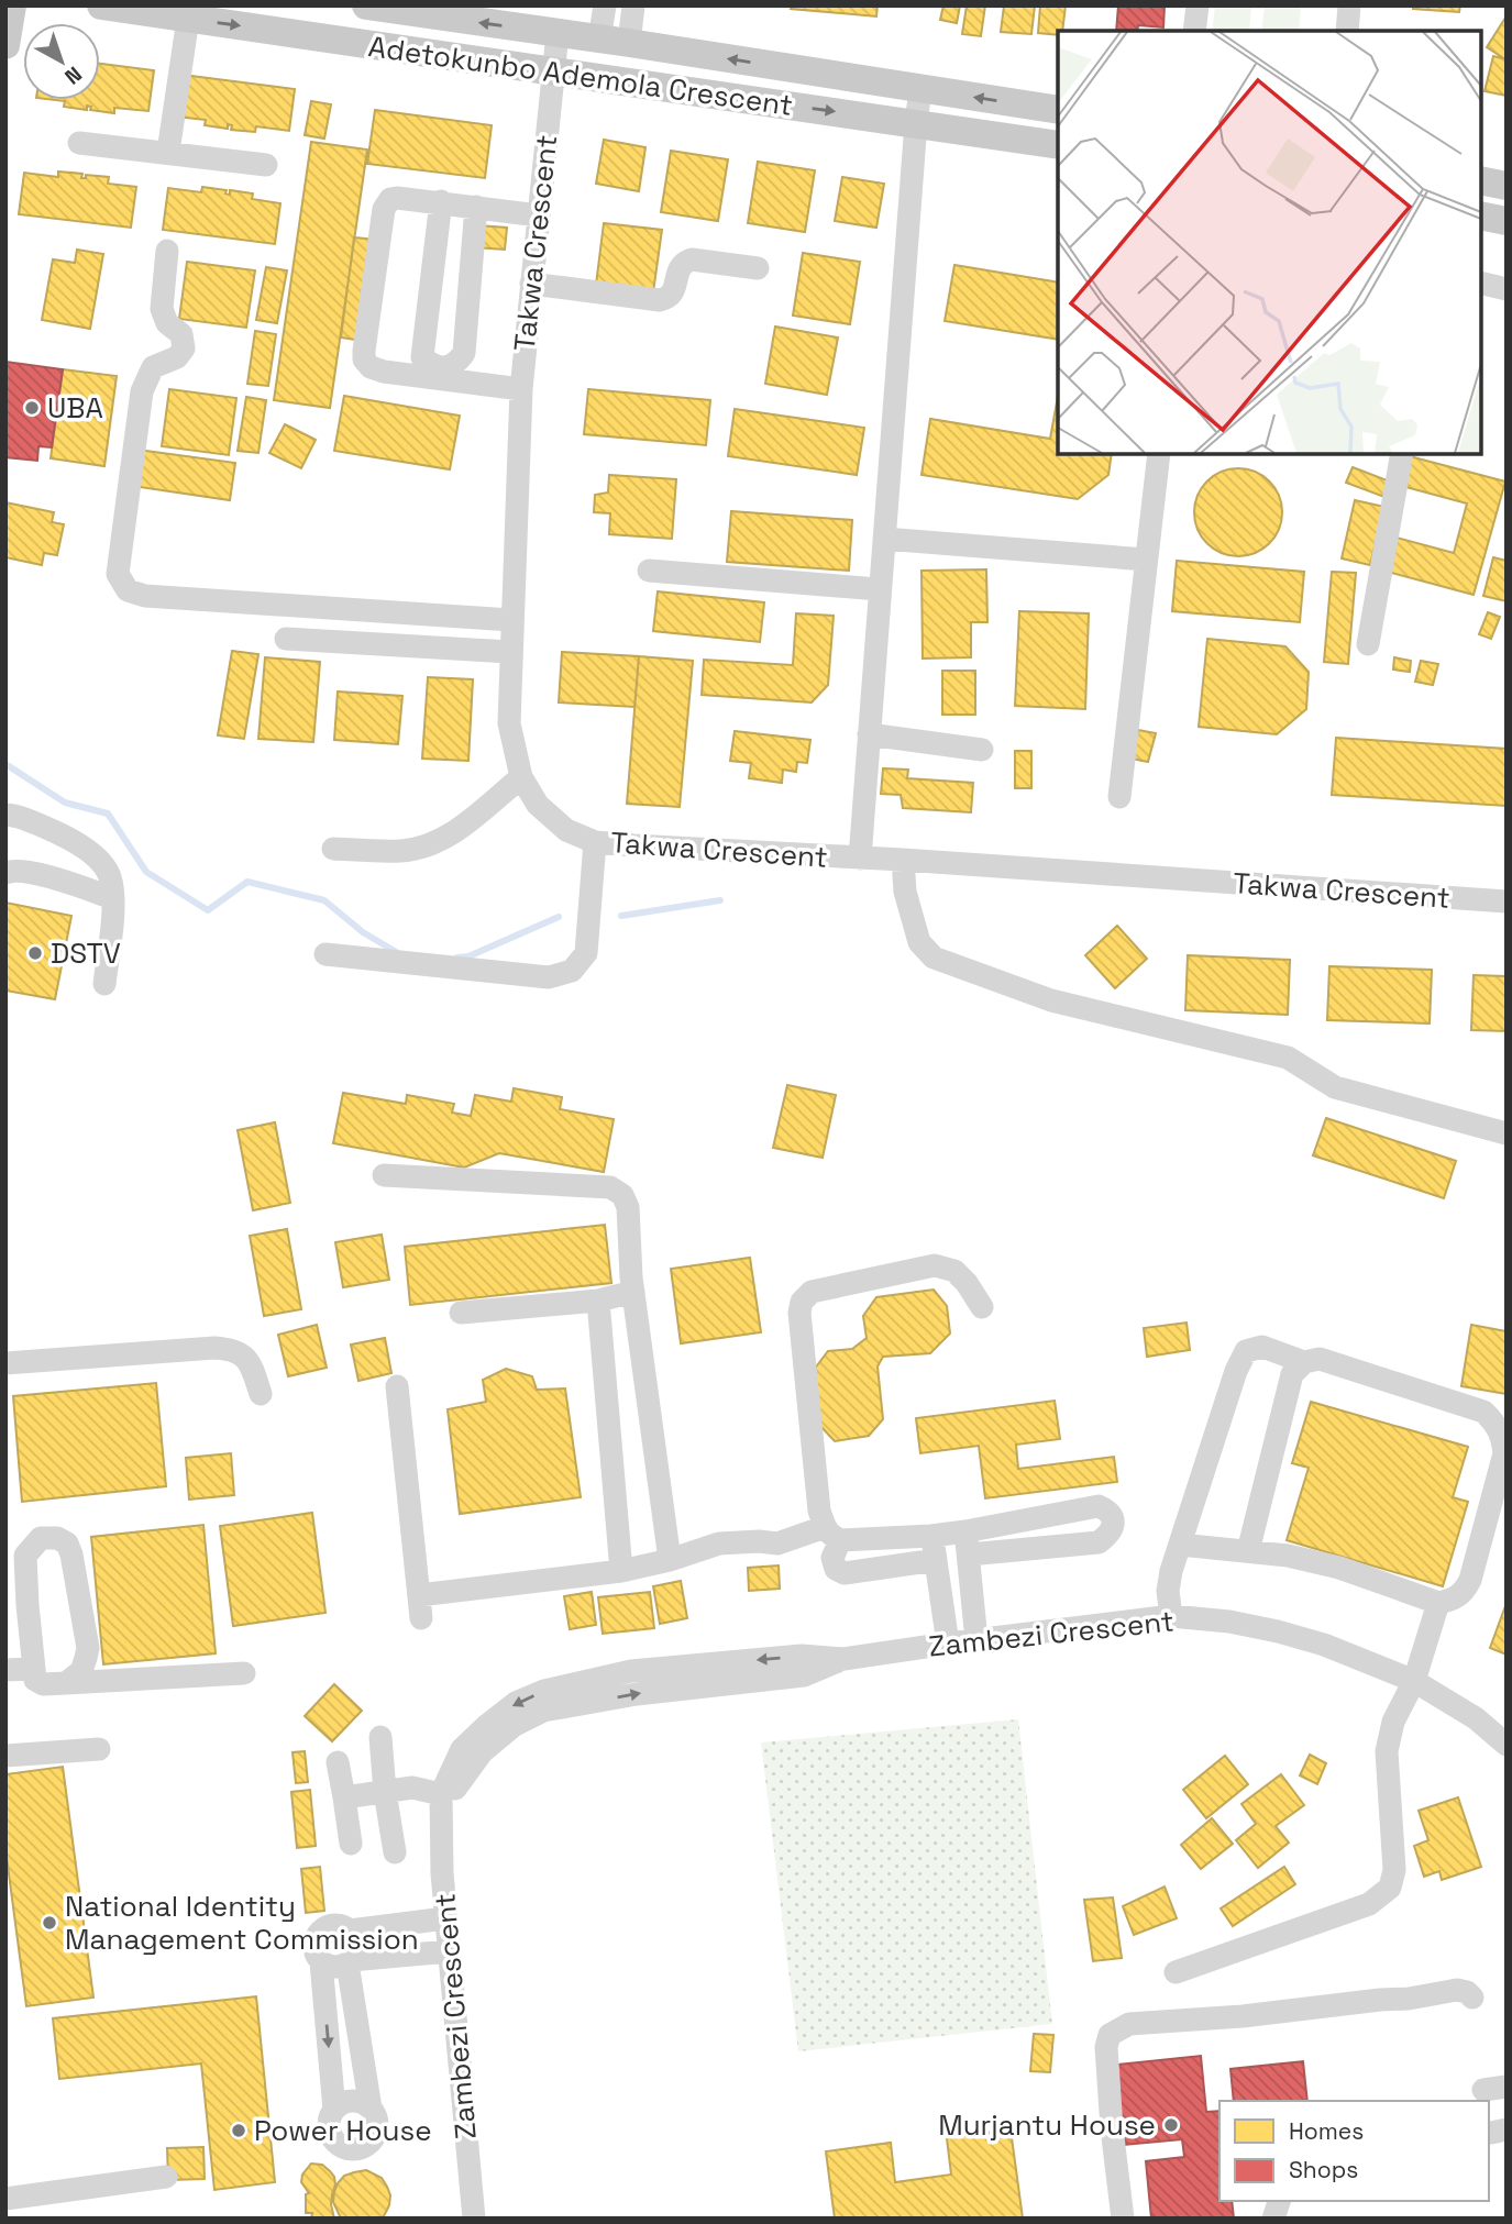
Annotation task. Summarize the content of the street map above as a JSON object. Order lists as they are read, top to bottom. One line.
{"streets":{"main road":["Adetokunbo Ademola Crescent"],"street":["Takwa Crescent","Zambezi Crescent"]},"crossings":[["Adetokunbo Ademola Crescent","Takwa Crescent"]],"places":["UBA","DSTV","National Identity Management Commission","Murjantu House","Power House"],"legend":["Homes","Shops"],"north":"bottom right"}
